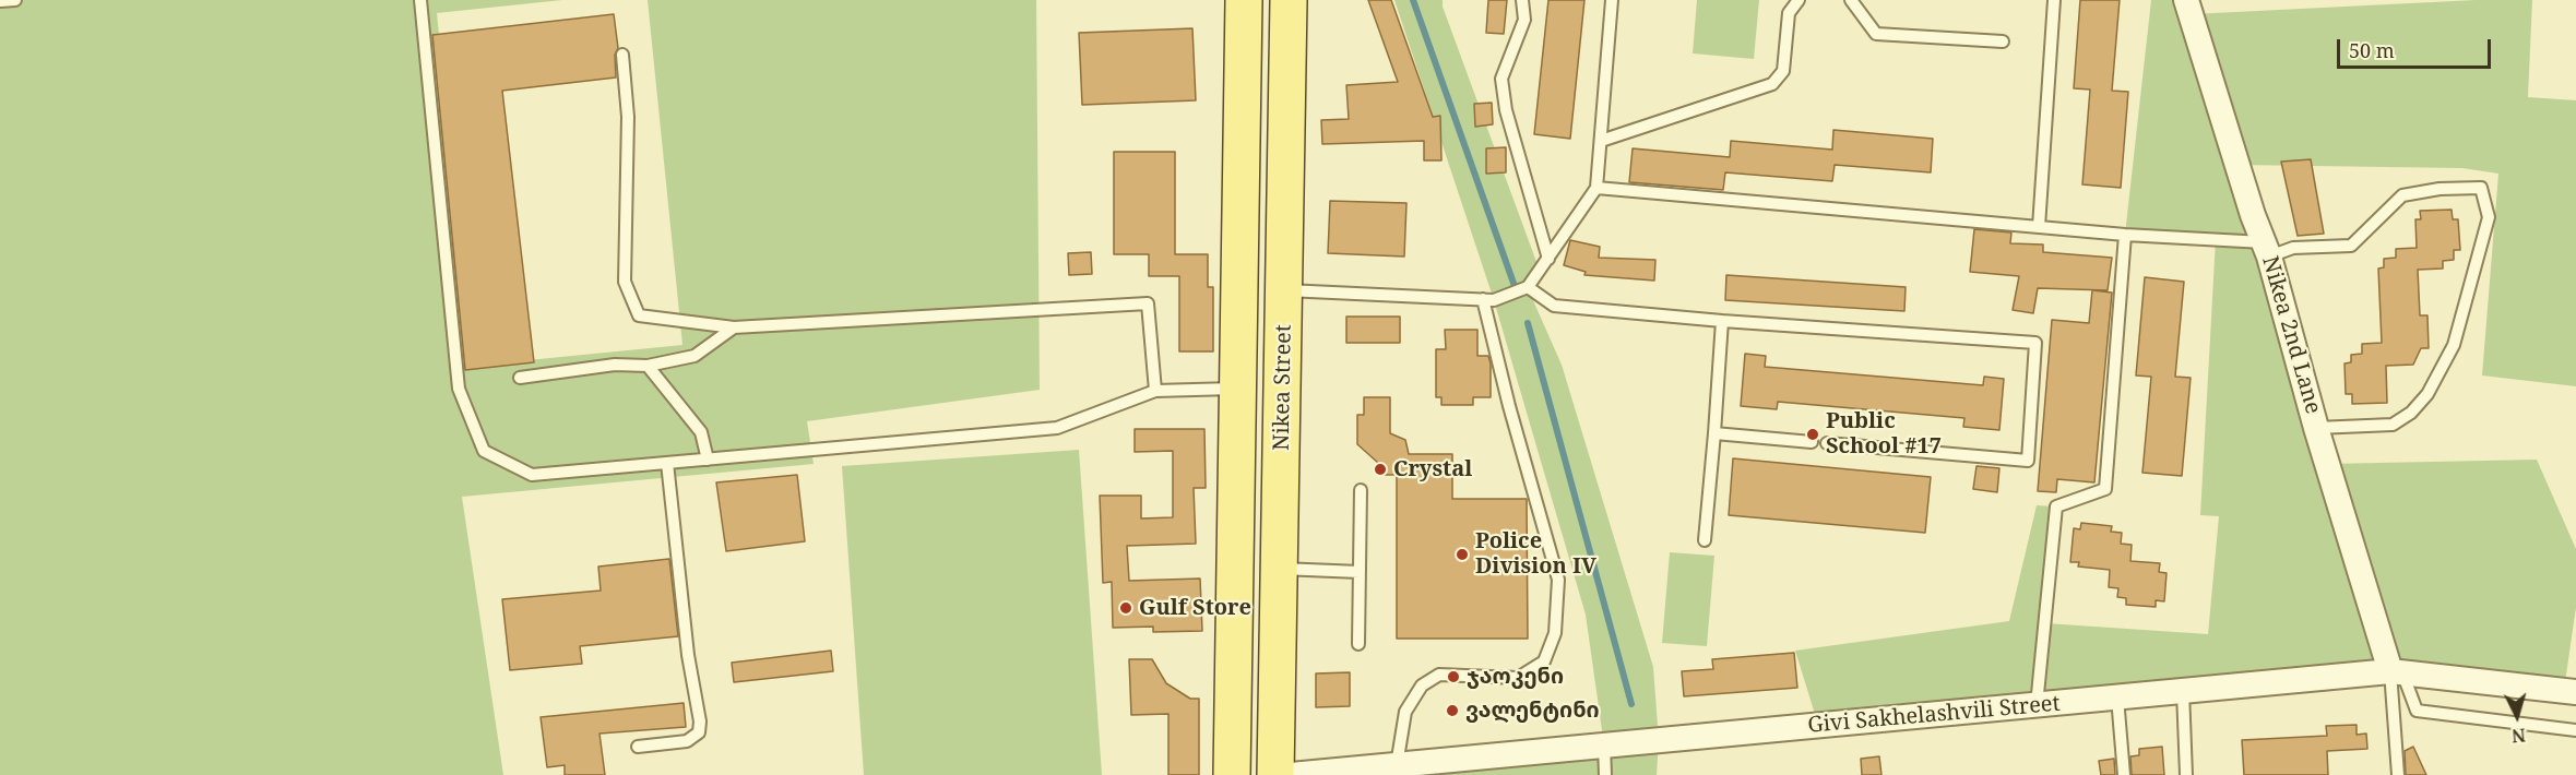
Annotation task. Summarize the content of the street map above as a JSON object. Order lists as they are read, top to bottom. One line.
{"streets":{"main road":["Nikea Street"],"street":["Nikea 2nd Lane","Givi Sakhelashvili Street"]},"crossings":[["Nikea 2nd Lane","Givi Sakhelashvili Street"]],"places":["Public School #17","Crystal","Police Division IV","Gulf Store","ჯაოკენი","ვალენტინი"],"scale_bar":"50 m","north":"bottom"}
